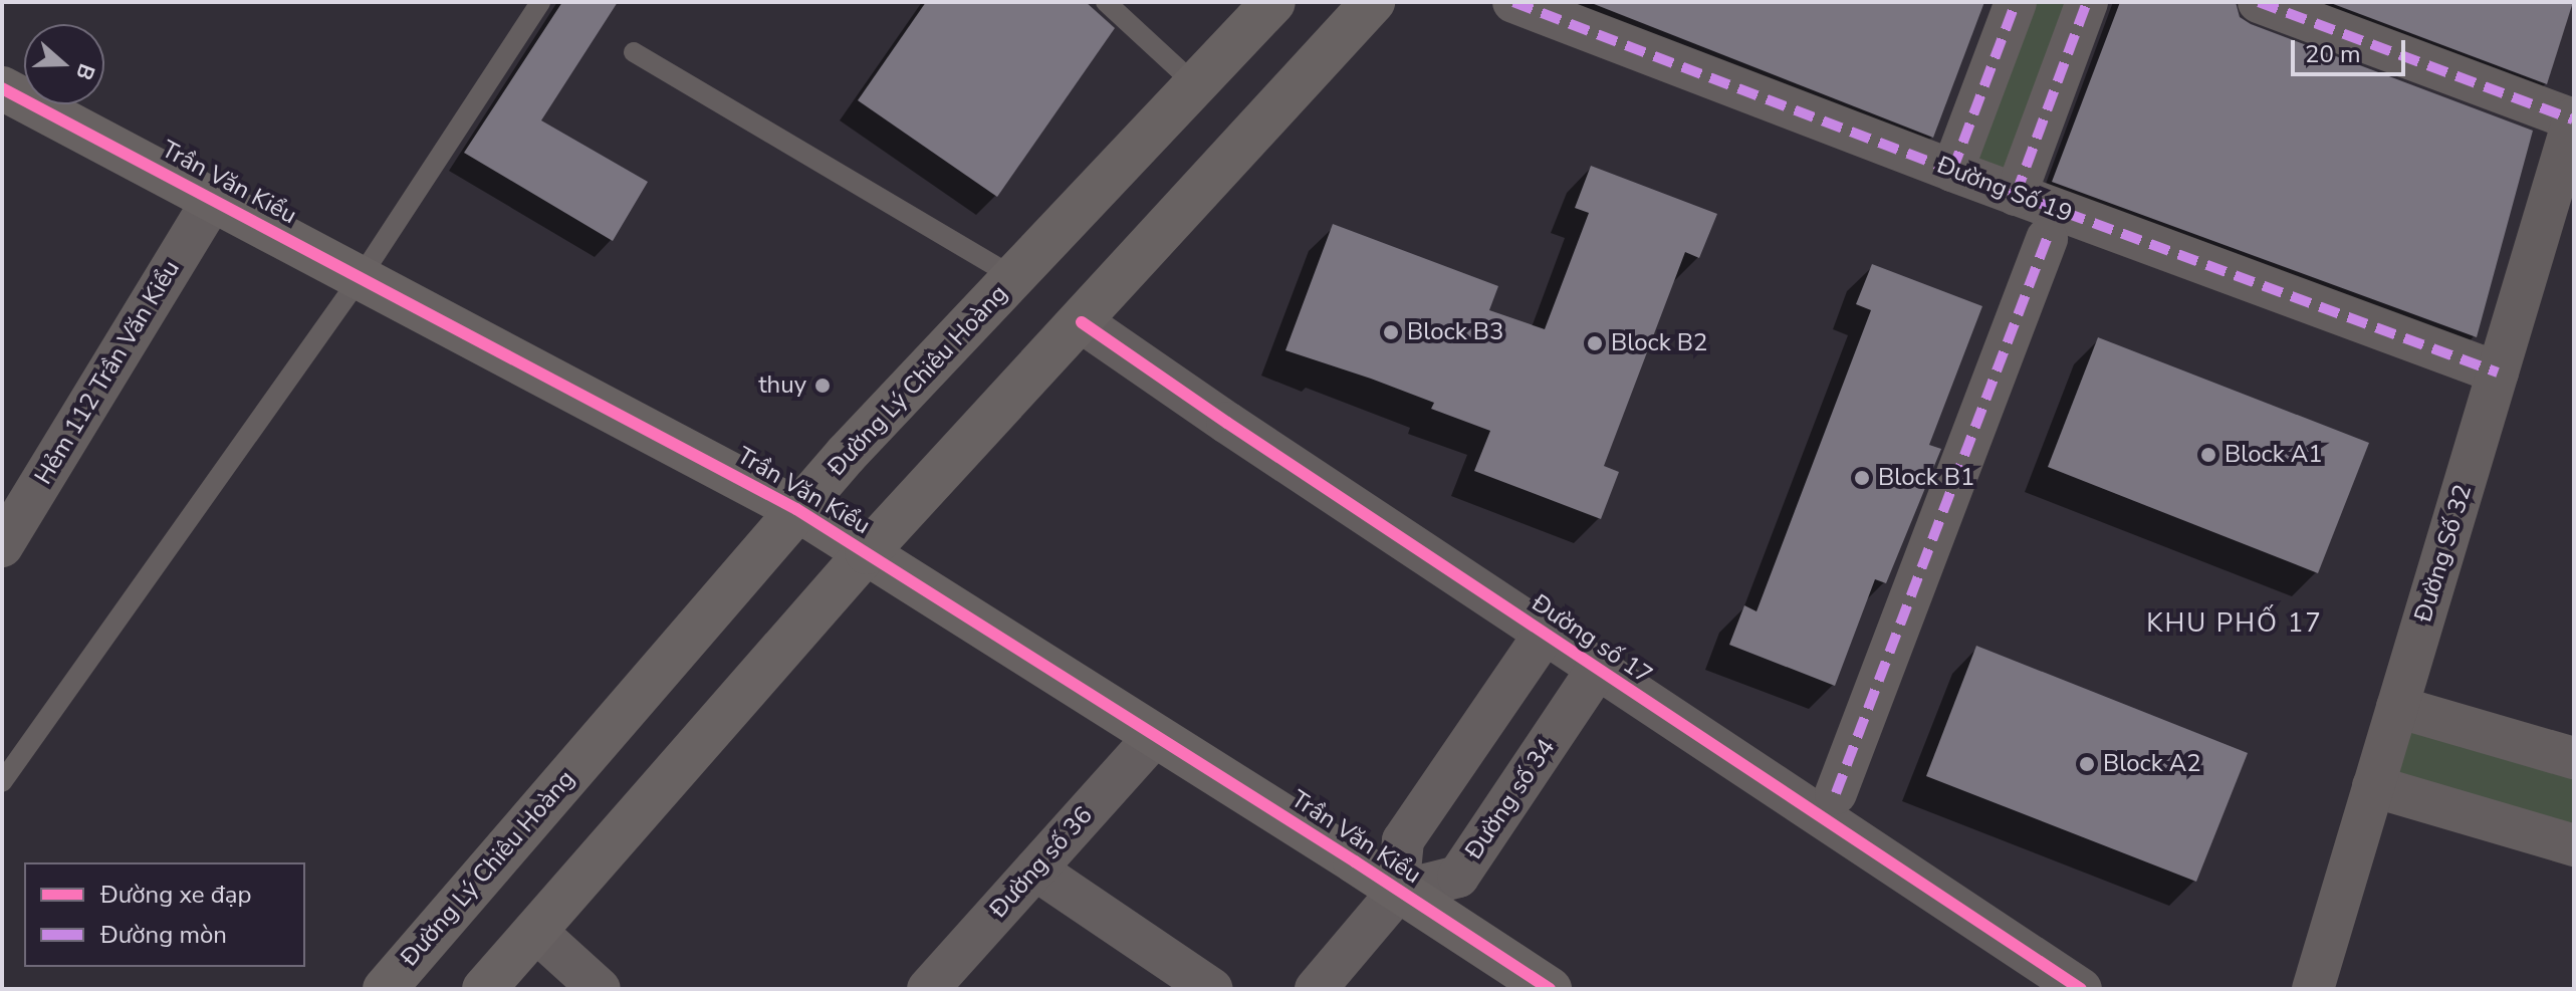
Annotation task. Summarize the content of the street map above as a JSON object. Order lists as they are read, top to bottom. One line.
{"streets":{"main road":["Trần Văn Kiểu","Đường Lý Chiêu Hoàng"],"street":["Đường Số 19","Hẻm 112 Trần Văn Kiểu","Đường Số 32","Đường số 17","Đường số 34","Đường số 36"]},"crossings":[["Trần Văn Kiểu","Hẻm 112 Trần Văn Kiểu"],["Trần Văn Kiểu","Đường Lý Chiêu Hoàng"],["Trần Văn Kiểu","Đường số 34"],["Trần Văn Kiểu","Đường số 36"],["Đường Số 19","Đường Số 32"],["Đường số 17","Đường số 34"]],"districts":["KHU PHỐ 17"],"places":["Block B3","Block B2","thuy","Block A1","Block B1","Block A2"],"legend":["Đường xe đạp","Đường mòn"],"scale_bar":"20 m","north":"right"}
